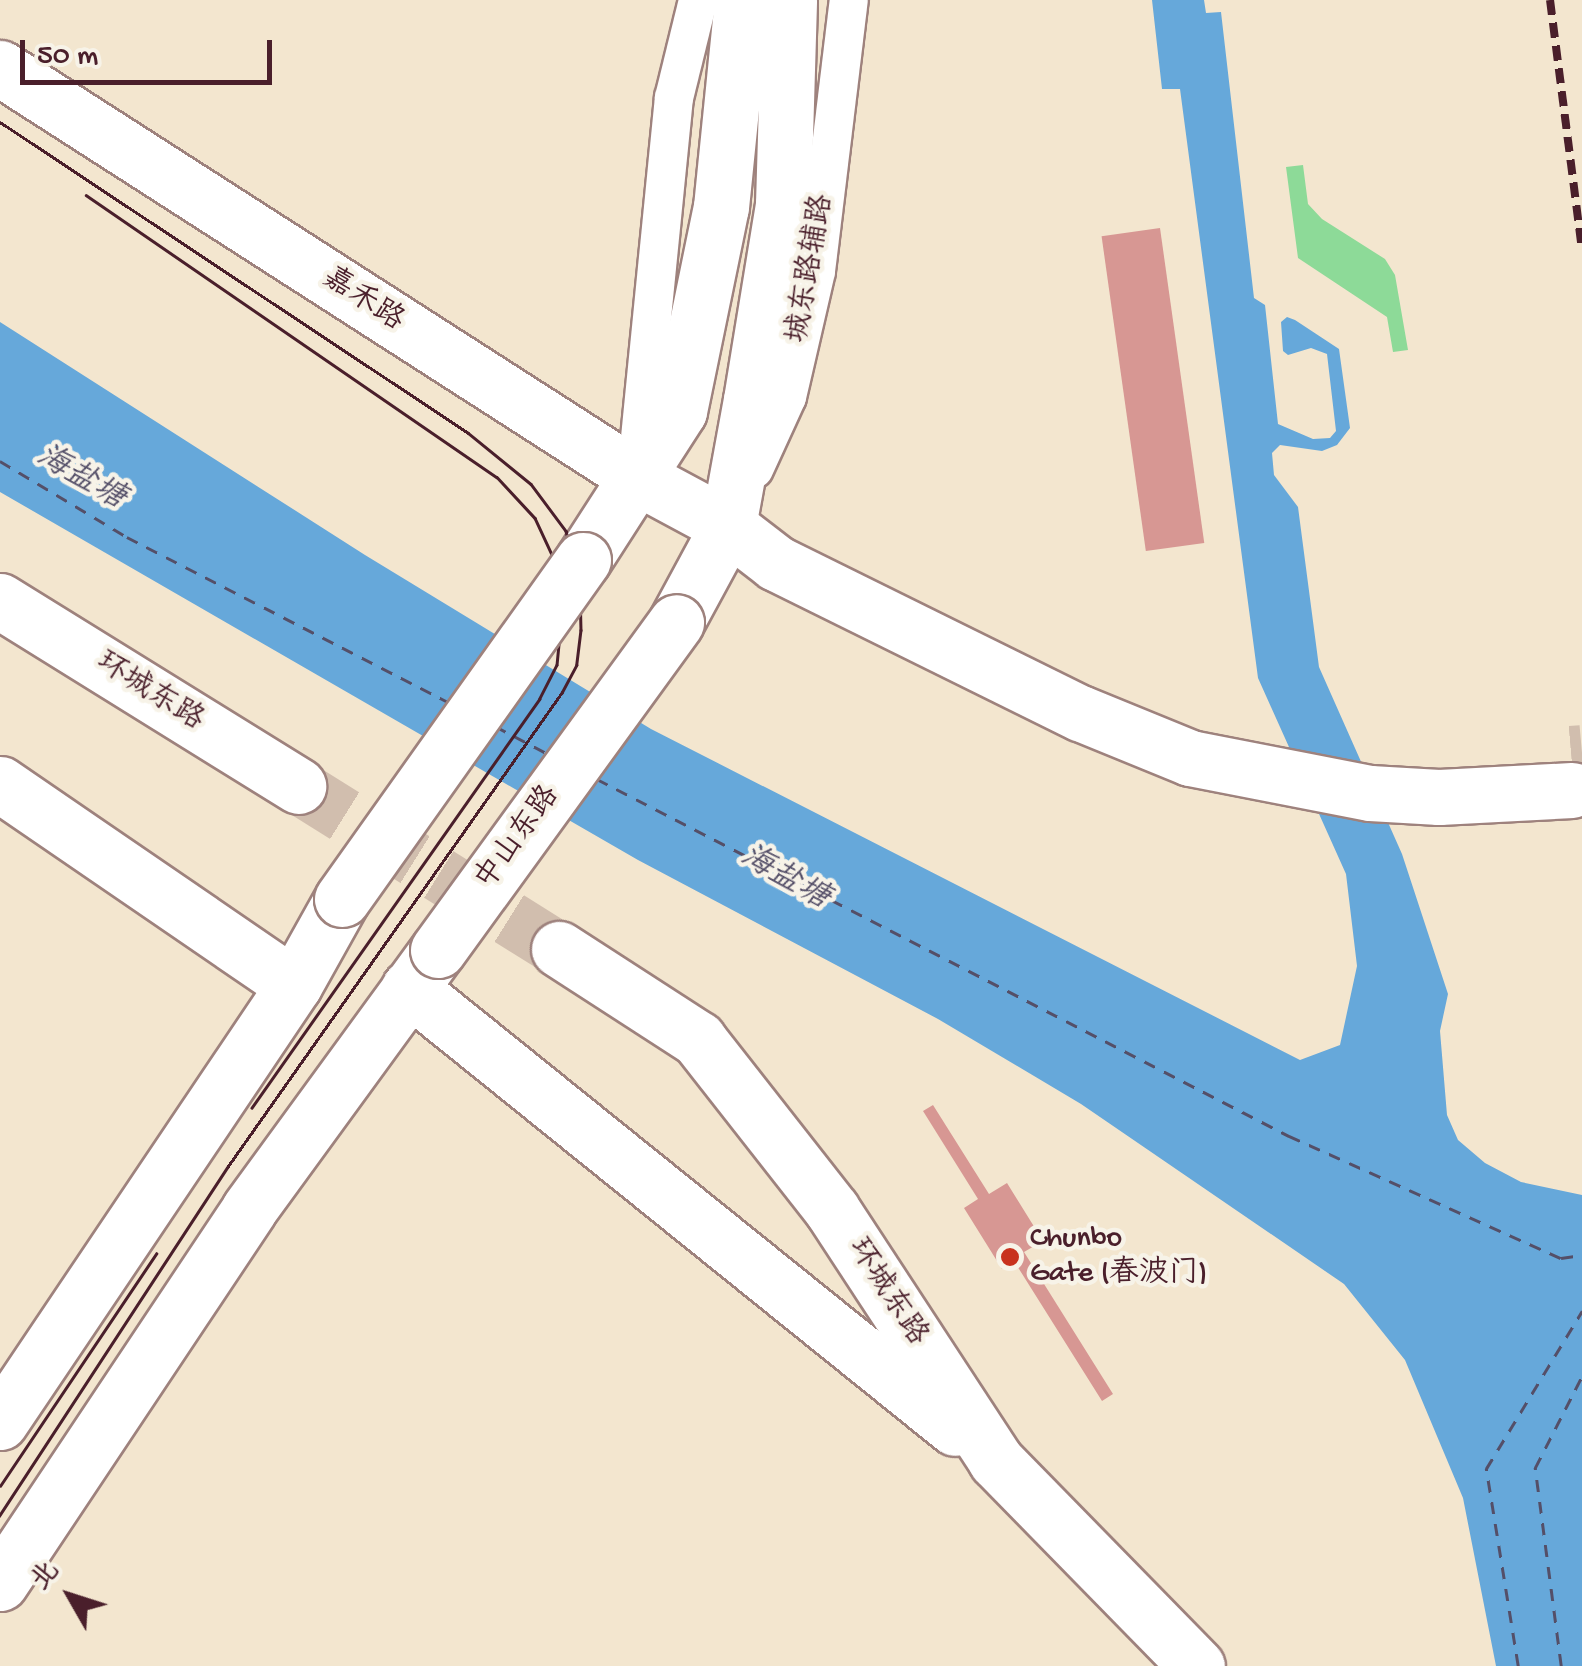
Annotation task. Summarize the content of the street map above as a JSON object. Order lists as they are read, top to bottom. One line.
{"streets":{"main road":["嘉禾路","环城东路","中山东路"],"street":["城东路辅路"]},"crossings":[["城东路辅路","嘉禾路"],["城东路辅路","中山东路"],["嘉禾路","中山东路"]],"water":["海盐塘"],"places":["Chunbo Gate (春波门)"],"scale_bar":"50 m","north":"top left"}
